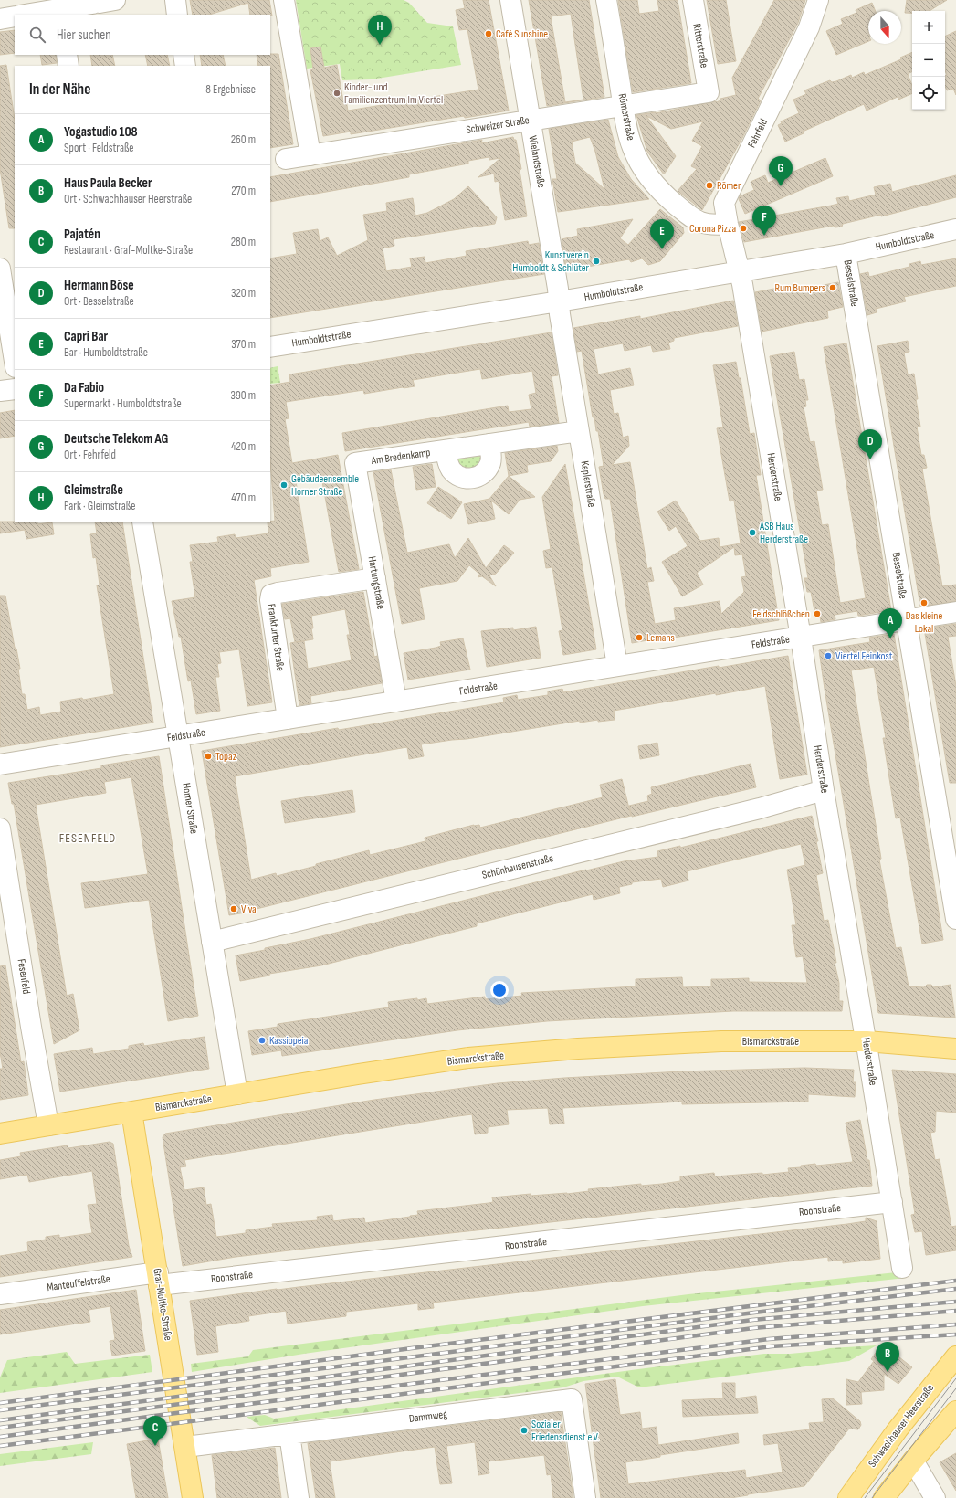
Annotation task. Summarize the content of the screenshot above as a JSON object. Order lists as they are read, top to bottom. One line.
{"streets":{"main road":["Bismarckstraße","Graf-Moltke-Straße","Schwachhauser Heerstraße"],"street":["Ritterstraße","Römerstraße","Schweizer Straße","Fehrfeld","Wielandstraße","Humboldtstraße","Besselstraße","Am Bredenkamp","Herderstraße","Keplerstraße","Hartungstraße","Frankfurter Straße","Feldstraße","Horner Straße","Schönhausenstraße","Fesenfeld","Roonstraße","Manteuffelstraße","Dammweg"]},"crossings":[["Ritterstraße","Schweizer Straße"],["Römerstraße","Schweizer Straße"],["Römerstraße","Fehrfeld"],["Schweizer Straße","Wielandstraße"],["Fehrfeld","Humboldtstraße"],["Fehrfeld","Herderstraße"],["Wielandstraße","Humboldtstraße"],["Wielandstraße","Keplerstraße"],["Humboldtstraße","Besselstraße"],["Humboldtstraße","Herderstraße"],["Humboldtstraße","Keplerstraße"],["Besselstraße","Feldstraße"],["Am Bredenkamp","Keplerstraße"],["Am Bredenkamp","Hartungstraße"],["Herderstraße","Feldstraße"],["Herderstraße","Schönhausenstraße"],["Herderstraße","Bismarckstraße"],["Herderstraße","Roonstraße"],["Keplerstraße","Feldstraße"],["Hartungstraße","Frankfurter Straße"],["Hartungstraße","Feldstraße"],["Frankfurter Straße","Feldstraße"],["Feldstraße","Horner Straße"],["Horner Straße","Schönhausenstraße"],["Horner Straße","Bismarckstraße"],["Fesenfeld","Bismarckstraße"],["Bismarckstraße","Graf-Moltke-Straße"],["Roonstraße","Manteuffelstraße"],["Roonstraße","Graf-Moltke-Straße"],["Manteuffelstraße","Graf-Moltke-Straße"],["Graf-Moltke-Straße","Dammweg"]],"districts":["FESENFELD"],"places":["Café Sunshine","Kinder- und Familienzentrum Im Viertel","Römer","Corona Pizza","Kunstverein Humboldt & Schlüter","Rum Bumpers","Gebäudeensemble Horner Straße","ASB Haus Herderstraße","Das kleine Lokal","Feldschlößchen","Lemans","Viertel Feinkost","Topaz","Viva","Kassiopeia","Sozialer Friedensdienst e.V."],"north":"bottom","page":{"map_buttons":["+","−"],"pins":["H","G","F","E","D","A","B","C"],"search":"Hier suchen","heading":["In der Nähe","8 Ergebnisse"],"list":[{"mark":"A","name":"Yogastudio 108","note":"Sport · Feldstraße","value":"260 m"},{"mark":"B","name":"Haus Paula Becker","note":"Ort · Schwachhauser Heerstraße","value":"270 m"},{"mark":"C","name":"Pajatén","note":"Restaurant · Graf-Moltke-Straße","value":"280 m"},{"mark":"D","name":"Hermann Böse","note":"Ort · Besselstraße","value":"320 m"},{"mark":"E","name":"Capri Bar","note":"Bar · Humboldtstraße","value":"370 m"},{"mark":"F","name":"Da Fabio","note":"Supermarkt · Humboldtstraße","value":"390 m"},{"mark":"G","name":"Deutsche Telekom AG","note":"Ort · Fehrfeld","value":"420 m"},{"mark":"H","name":"Gleimstraße","note":"Park · Gleimstraße","value":"470 m"}]}}
